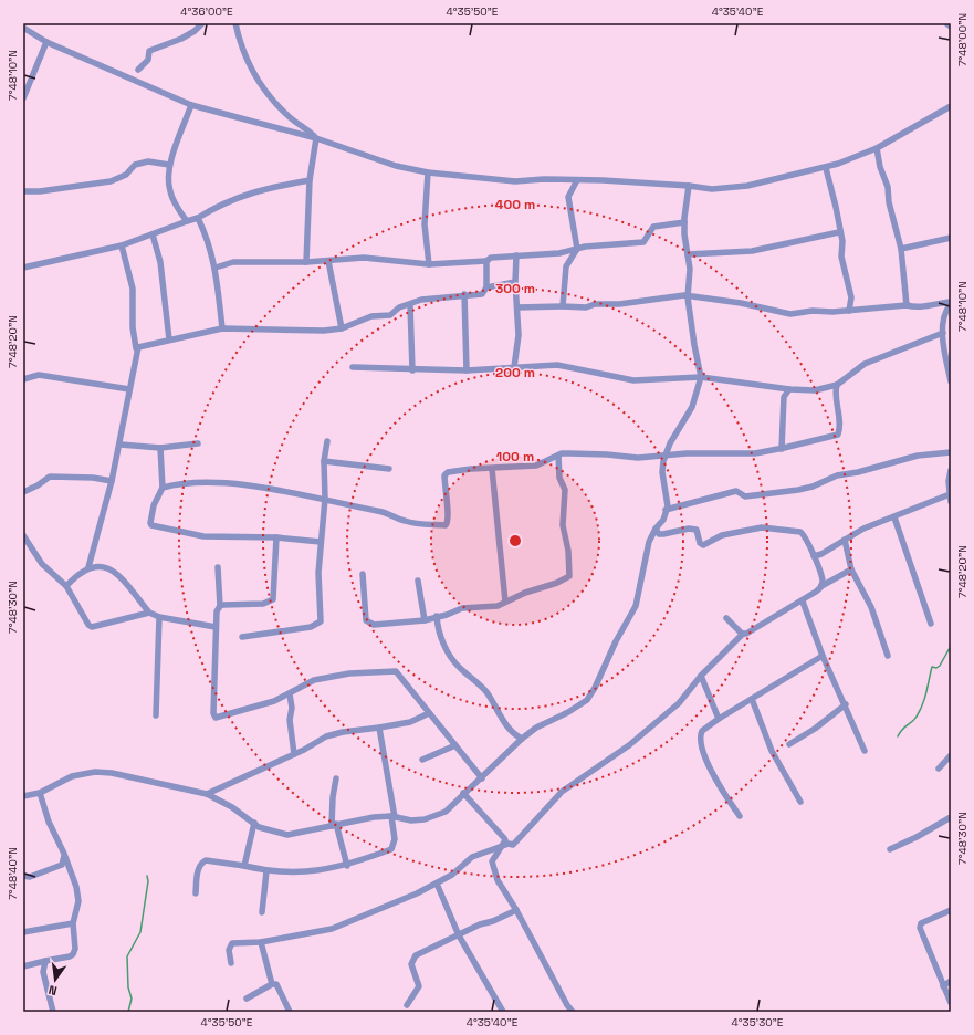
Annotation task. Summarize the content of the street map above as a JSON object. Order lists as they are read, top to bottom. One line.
{"north":"bottom","coordinates":["4°36'00\"E","4°35'50\"E","4°35'40\"E","7°48'00\"N","7°48'10\"N","7°48'20\"N","7°48'30\"N","7°48'40\"N","4°35'30\"E"],"rings":["400 m","300 m","200 m","100 m"]}
